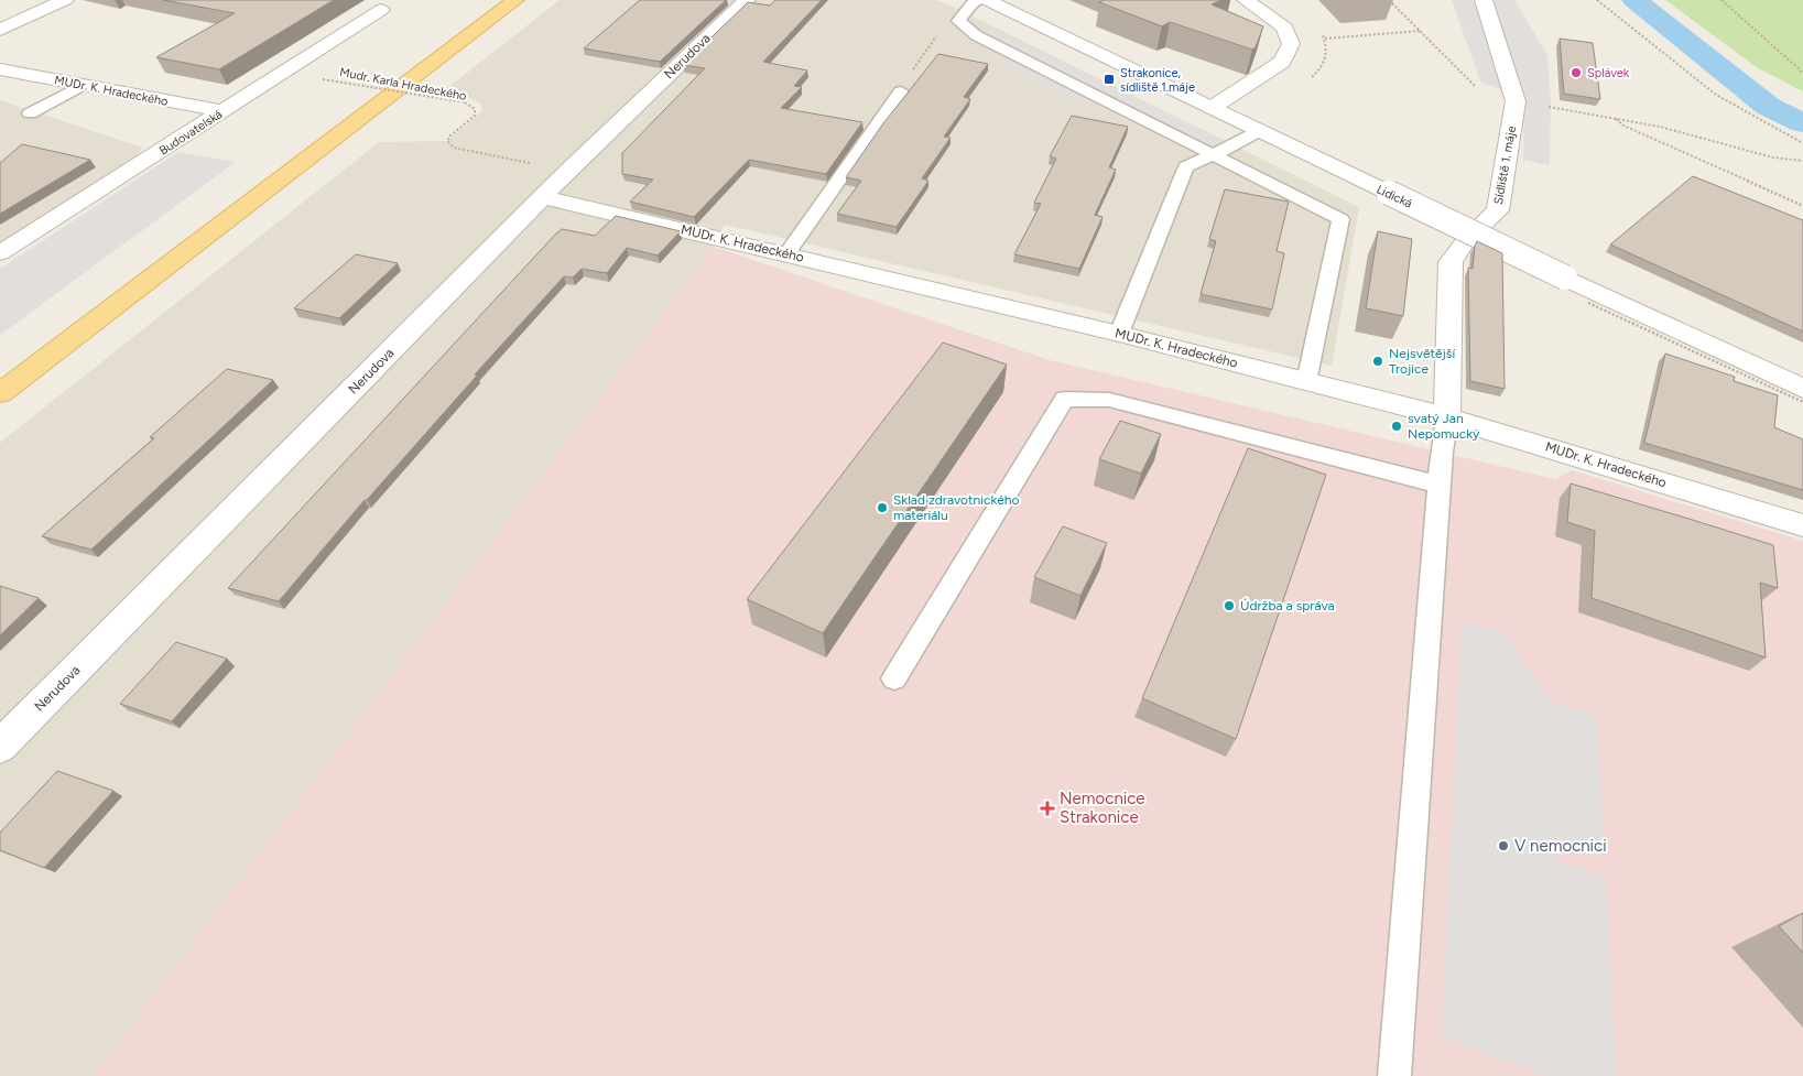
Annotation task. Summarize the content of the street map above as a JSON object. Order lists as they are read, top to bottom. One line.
{"streets":{"street":["Nerudova","MUDr. K. Hradeckého","Budovatelská","Sídliště 1. máje","Lidická"],"path":["Mudr. Karla Hradeckého"]},"crossings":[["Nerudova","Mudr. Karla Hradeckého"],["Nerudova","MUDr. K. Hradeckého"],["MUDr. K. Hradeckého","Budovatelská"],["MUDr. K. Hradeckého","Sídliště 1. máje"]],"places":{"other":["Splávek","Nejsvětější Trojice","svatý Jan Nepomucký","Sklad zdravotnického materiálu","Údržba a správa","V nemocnici"],"transit":["Strakonice, sídliště 1.máje"],"health":["Nemocnice Strakonice"]}}
